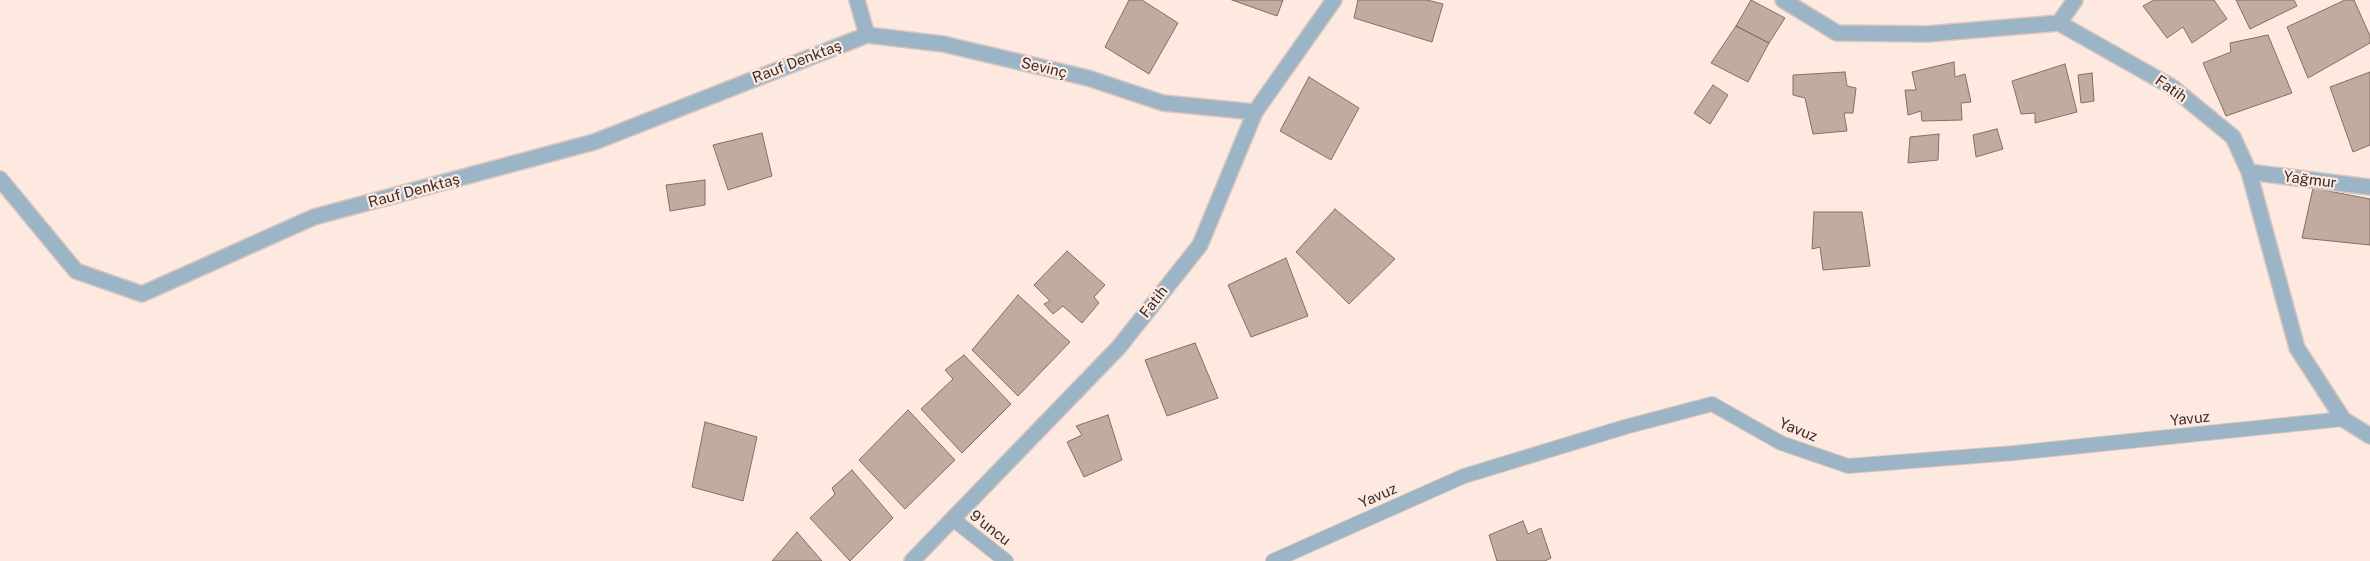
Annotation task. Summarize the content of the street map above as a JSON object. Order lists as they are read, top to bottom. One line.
{"streets":{"street":["Rauf Denktaş","Sevinç","Fatih","Yağmur"],"lane":["Yavuz","9'uncu"]},"crossings":[["Rauf Denktaş","Sevinç"],["Sevinç","Fatih"],["Fatih","Yağmur"],["Fatih","Yavuz"],["Fatih","9'uncu"]]}
